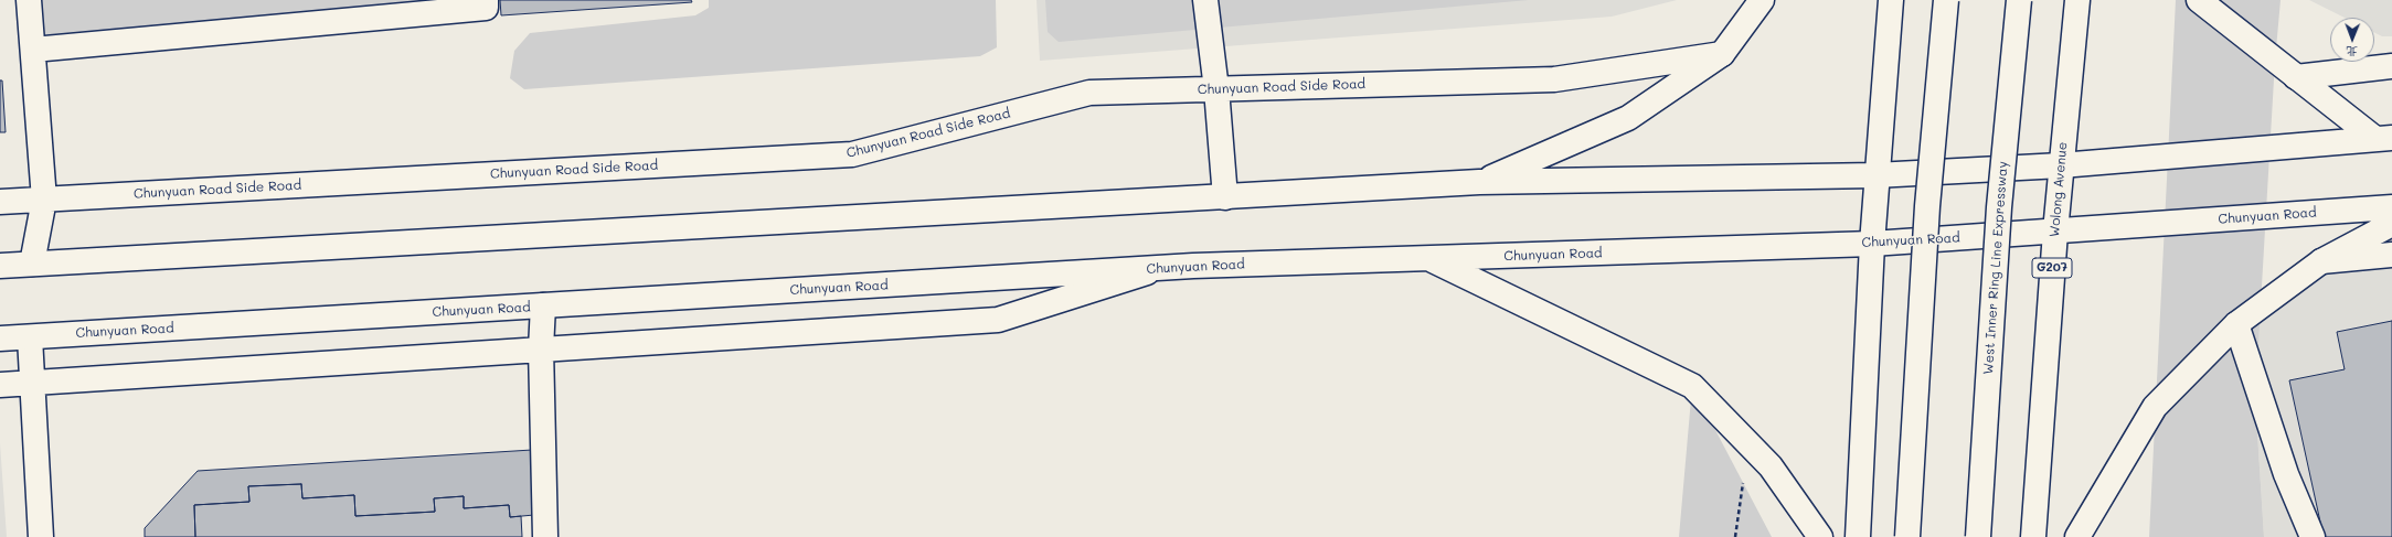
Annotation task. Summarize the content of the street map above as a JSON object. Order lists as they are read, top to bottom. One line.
{"streets":{"main road":["Chunyuan Road Side Road","Wolong Avenue","Chunyuan Road","West Inner Ring Line Expressway","G207"]},"crossings":[["Wolong Avenue","Chunyuan Road"]],"north":"bottom"}
